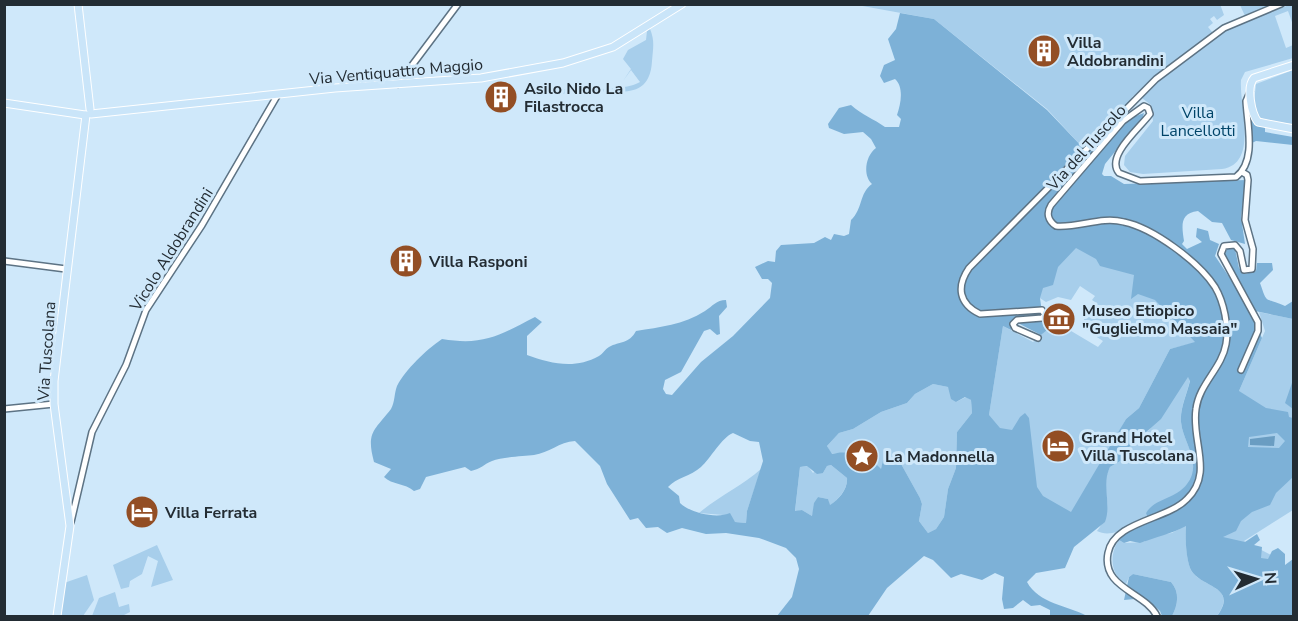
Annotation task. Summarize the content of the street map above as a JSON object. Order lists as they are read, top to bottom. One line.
{"streets":{"main road":["Via Ventiquattro Maggio","Via Tuscolana"],"street":["Via del Tuscolo","Vicolo Aldobrandini"]},"crossings":[["Via Ventiquattro Maggio","Vicolo Aldobrandini"],["Via Ventiquattro Maggio","Via Tuscolana"],["Vicolo Aldobrandini","Via Tuscolana"]],"parks":["Villa Lancellotti"],"places":{"building":["Villa Aldobrandini","Asilo Nido La Filastrocca","Villa Rasponi"],"museum":["Museo Etiopico \"Guglielmo Massaia\""],"hotel":["Grand Hotel Villa Tuscolana","Villa Ferrata"],"place":["La Madonnella"]},"north":"right"}
